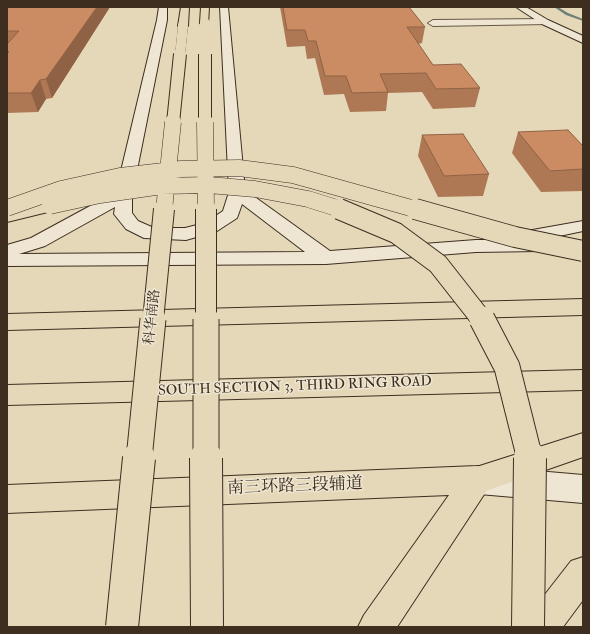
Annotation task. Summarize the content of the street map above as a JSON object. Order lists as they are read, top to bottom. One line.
{"streets":{"main road":["科华南路","SOUTH SECTION 3, THIRD RING ROAD","南三环路三段辅道"]}}
